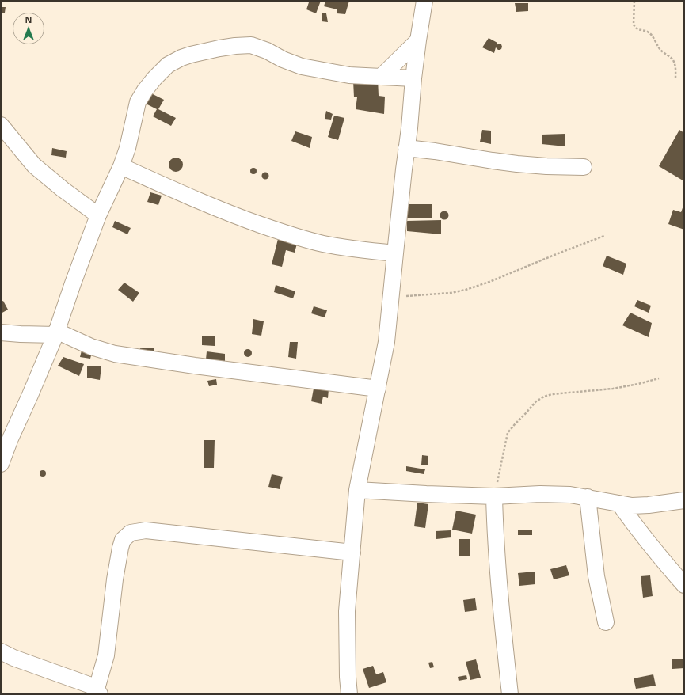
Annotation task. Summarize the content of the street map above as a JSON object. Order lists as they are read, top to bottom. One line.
{"north":"top"}
